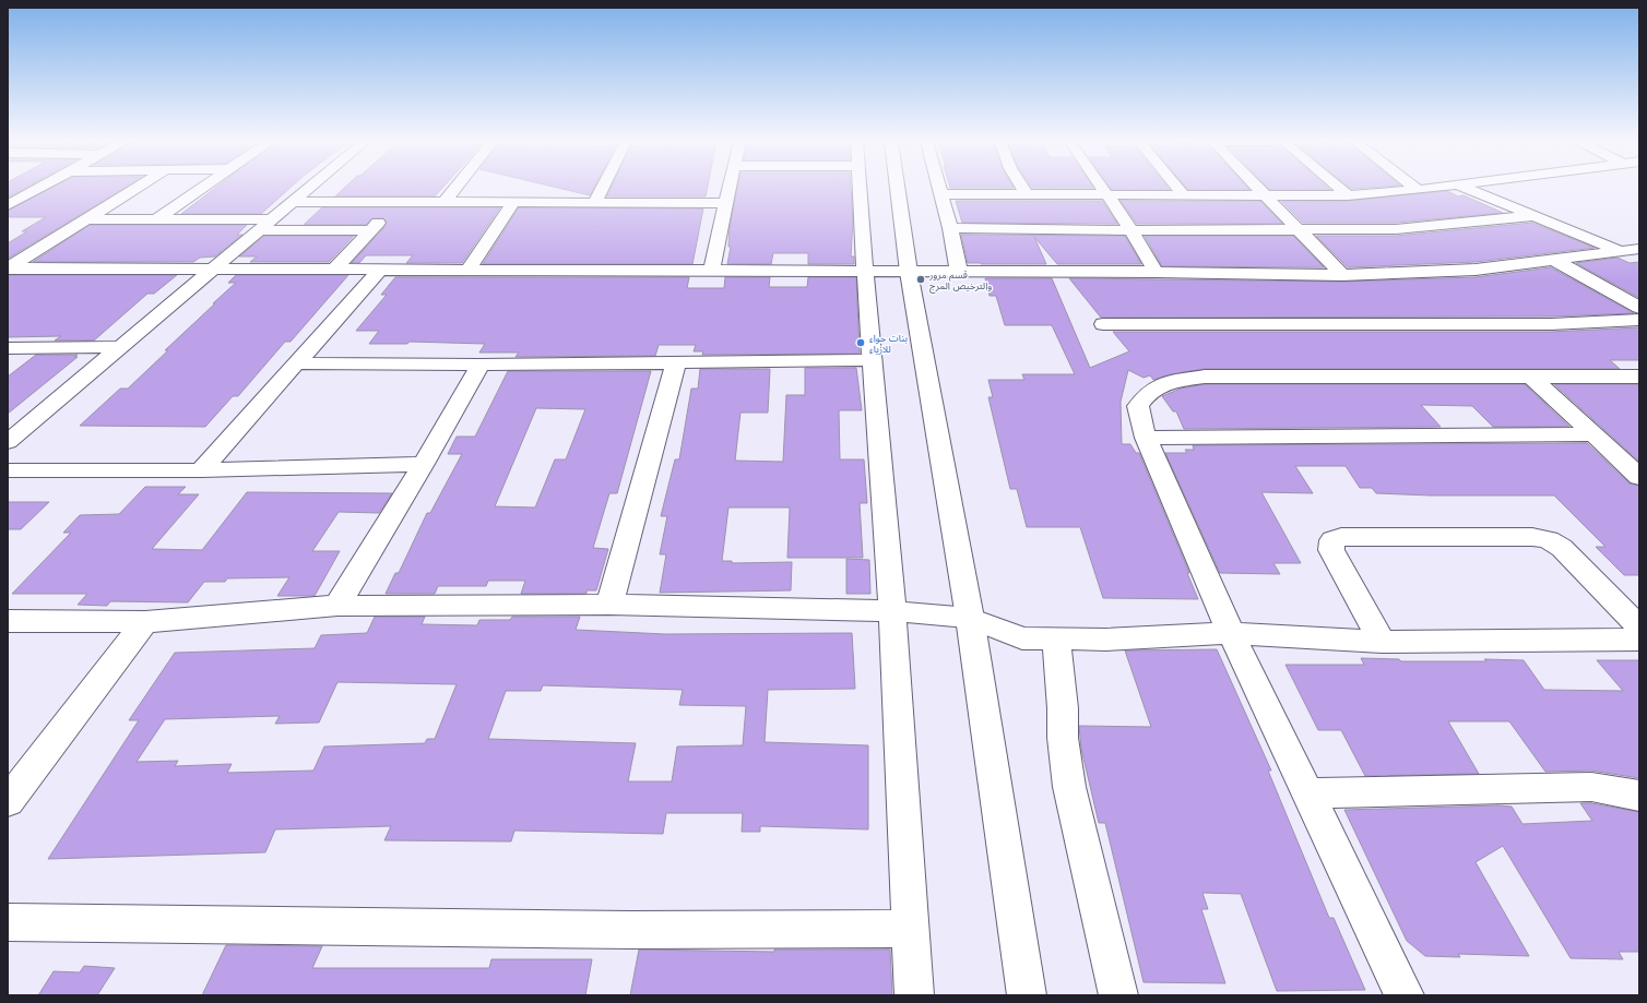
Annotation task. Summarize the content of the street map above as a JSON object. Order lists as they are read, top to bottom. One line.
{"places":["قسم مرور والترخيص المرج","بنات حواء للازياء"]}
